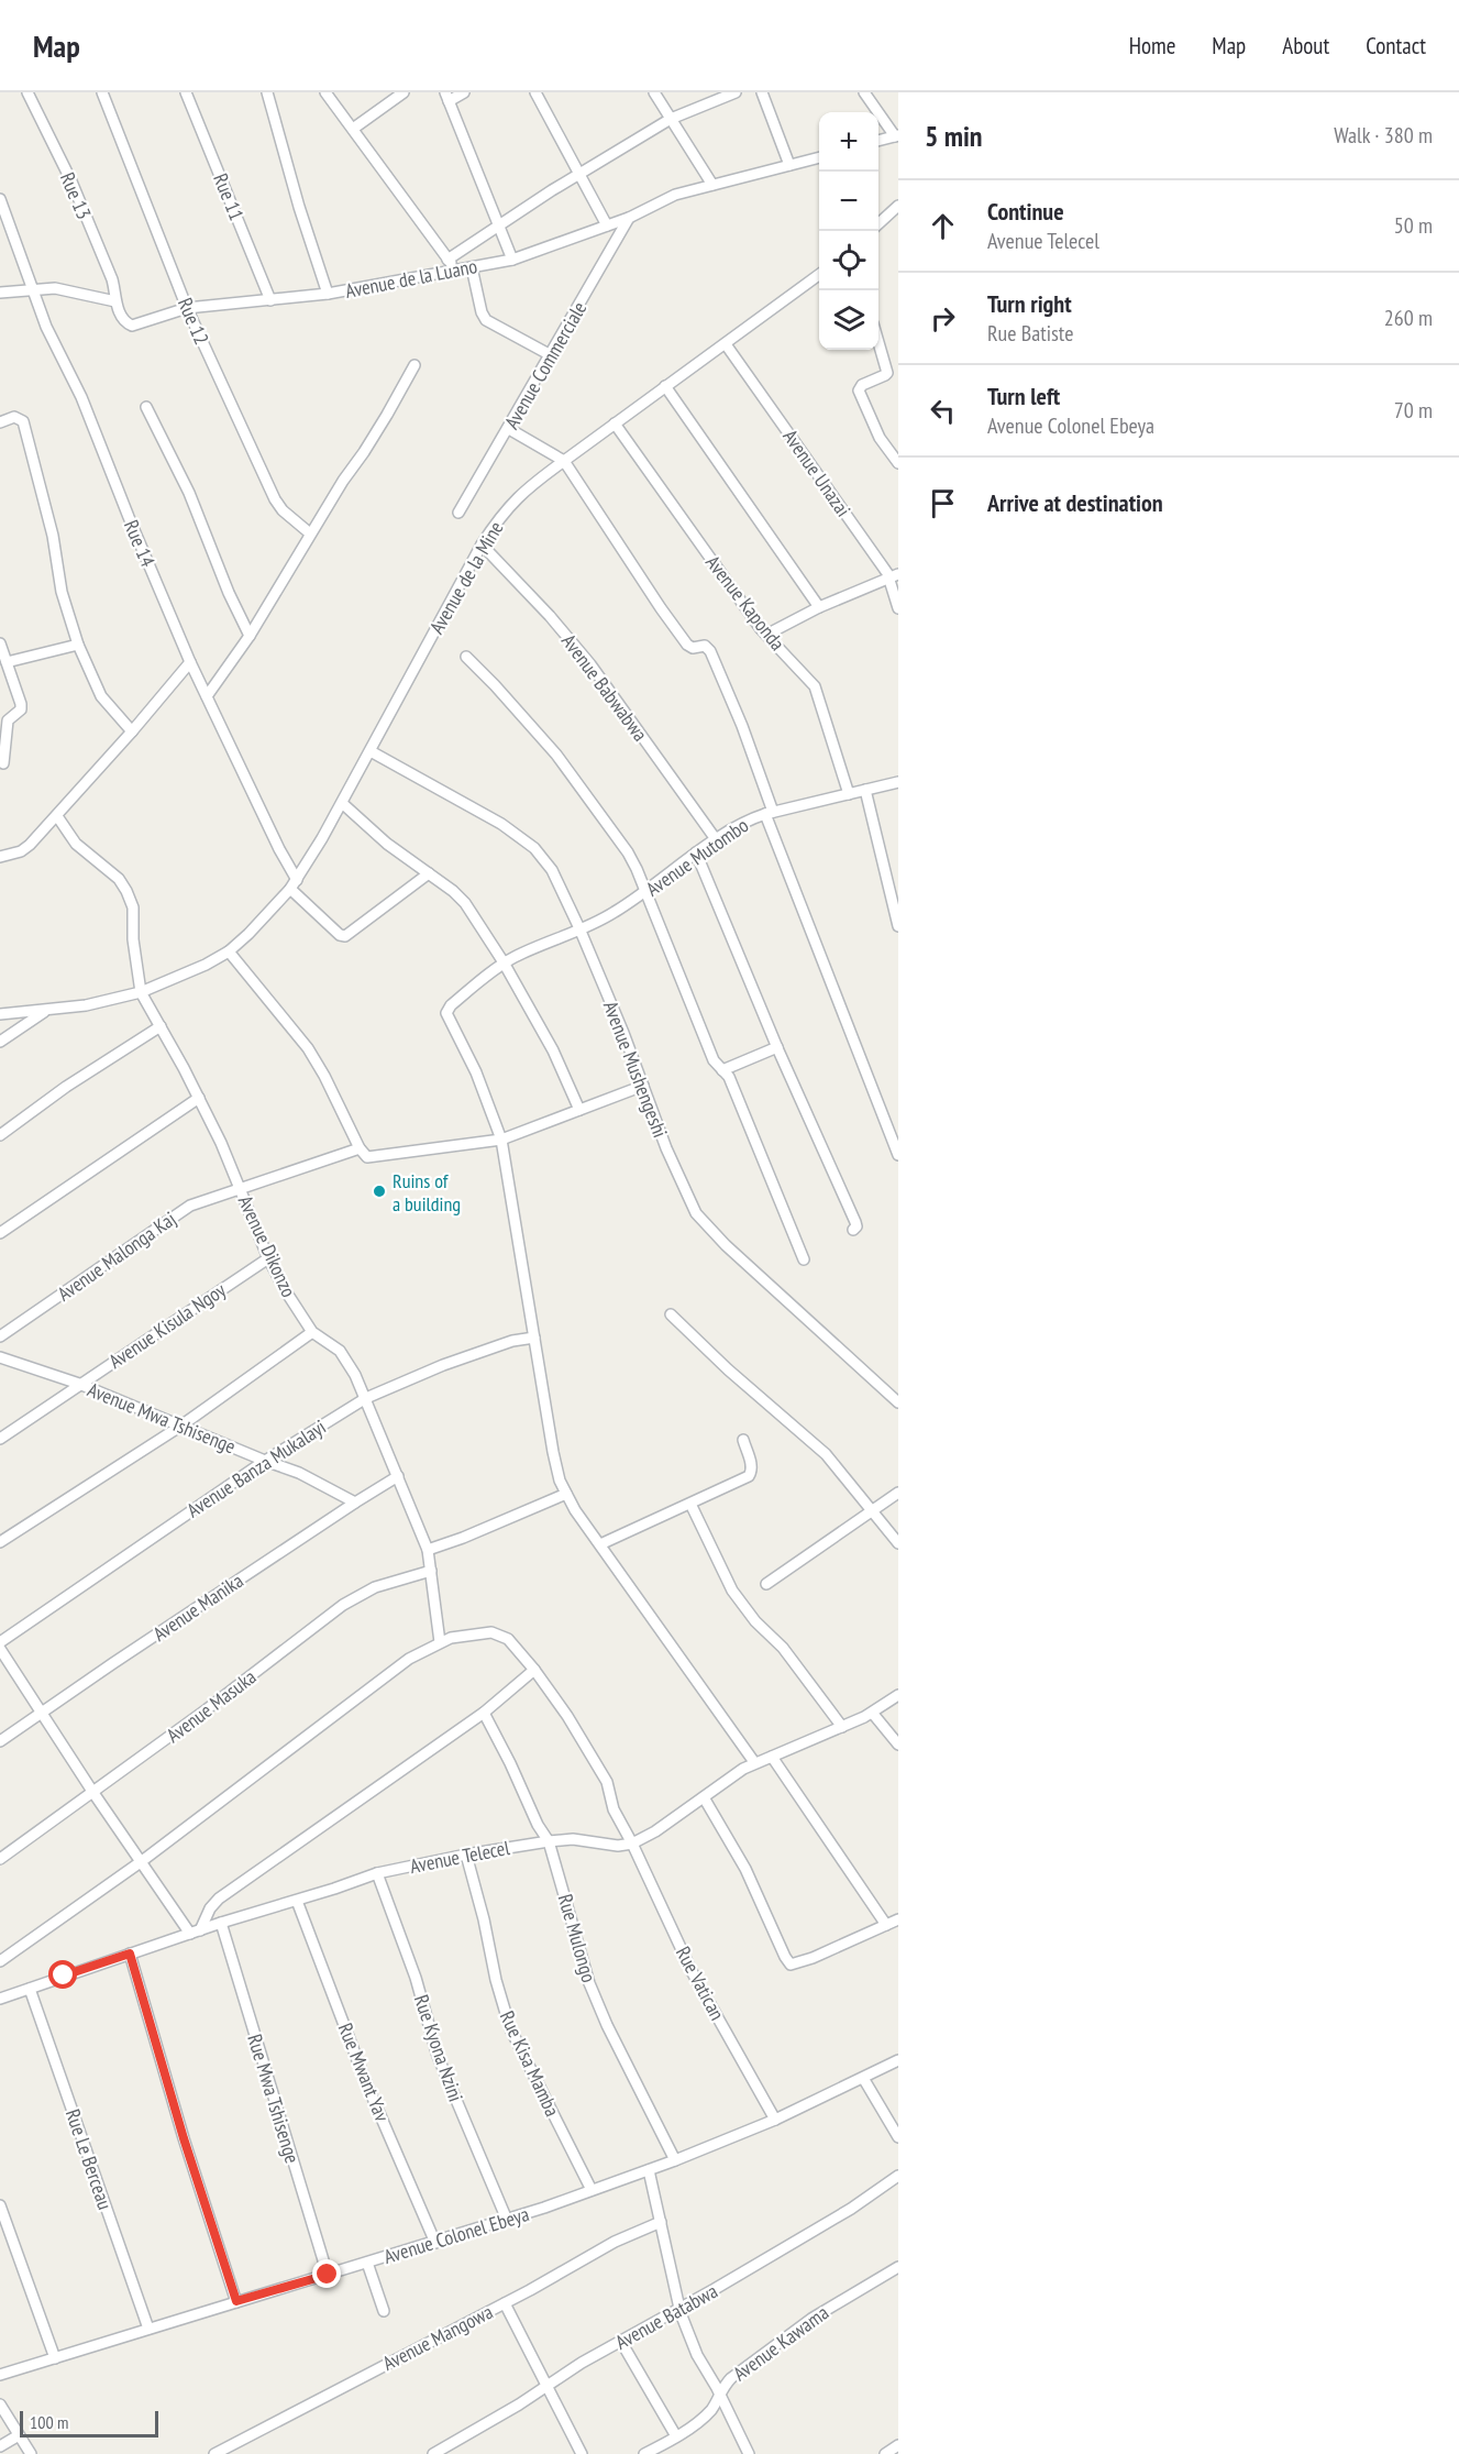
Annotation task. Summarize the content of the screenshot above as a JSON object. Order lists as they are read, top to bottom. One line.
{"streets":{"street":["Rue 13","Rue 11","Avenue de la Luano","Rue 12","Avenue Commerciale","Avenue Unazai","Rue 14","Avenue de la Mine","Avenue Kaponda","Avenue Babwabwa","Avenue Mutombo","Avenue Mushengeshi","Avenue Dikonzo","Avenue Malonga Kaj","Avenue Kisula Ngoy","Avenue Mwa Tshisenge","Avenue Banza Mukalayi","Avenue Manika","Avenue Masuka","Avenue Telecel","Rue Mulongo","Rue Vatican","Rue Kyona Nzini","Rue Kisa Mamba","Rue Mwant Yav","Rue Mwa Tshisenge","Rue Le Berceau","Avenue Colonel Ebeya","Avenue Batabwa","Avenue Mangowa","Avenue Kawama"]},"crossings":[["Rue 13","Avenue de la Luano"],["Rue 11","Avenue de la Luano"],["Avenue de la Luano","Rue 12"],["Avenue de la Luano","Avenue Commerciale"],["Avenue Unazai","Avenue de la Mine"],["Rue 14","Avenue de la Mine"],["Avenue de la Mine","Avenue Kaponda"],["Avenue de la Mine","Avenue Babwabwa"],["Avenue de la Mine","Avenue Mushengeshi"],["Avenue de la Mine","Avenue Dikonzo"],["Avenue Kaponda","Avenue Mutombo"],["Avenue Babwabwa","Avenue Mutombo"],["Avenue Mutombo","Avenue Mushengeshi"],["Avenue Dikonzo","Avenue Malonga Kaj"],["Avenue Dikonzo","Avenue Kisula Ngoy"],["Avenue Dikonzo","Avenue Banza Mukalayi"],["Avenue Dikonzo","Avenue Manika"],["Avenue Dikonzo","Avenue Masuka"],["Avenue Dikonzo","Rue Vatican"],["Avenue Kisula Ngoy","Avenue Mwa Tshisenge"],["Avenue Mwa Tshisenge","Avenue Banza Mukalayi"],["Avenue Mwa Tshisenge","Avenue Manika"],["Avenue Telecel","Rue Mulongo"],["Avenue Telecel","Rue Vatican"],["Avenue Telecel","Rue Kyona Nzini"],["Avenue Telecel","Rue Kisa Mamba"],["Avenue Telecel","Rue Mwant Yav"],["Avenue Telecel","Rue Mwa Tshisenge"],["Avenue Telecel","Rue Le Berceau"],["Rue Mulongo","Avenue Colonel Ebeya"],["Rue Vatican","Avenue Colonel Ebeya"],["Rue Kyona Nzini","Avenue Colonel Ebeya"],["Rue Kisa Mamba","Avenue Colonel Ebeya"],["Rue Mwant Yav","Avenue Colonel Ebeya"],["Rue Mwa Tshisenge","Avenue Colonel Ebeya"],["Rue Le Berceau","Avenue Colonel Ebeya"]],"places":["Ruins of a building"],"scale_bar":"100 m","page":{"header":"Map","nav":["Home","Map","About","Contact"],"heading":["5 min","Walk · 380 m"],"map_buttons":["+","−"],"list":[["Continue","Avenue Telecel","50 m"],["Turn right","Rue Batiste","260 m"],["Turn left","Avenue Colonel Ebeya","70 m"],"Arrive at destination"],"scale":"100 m"}}
